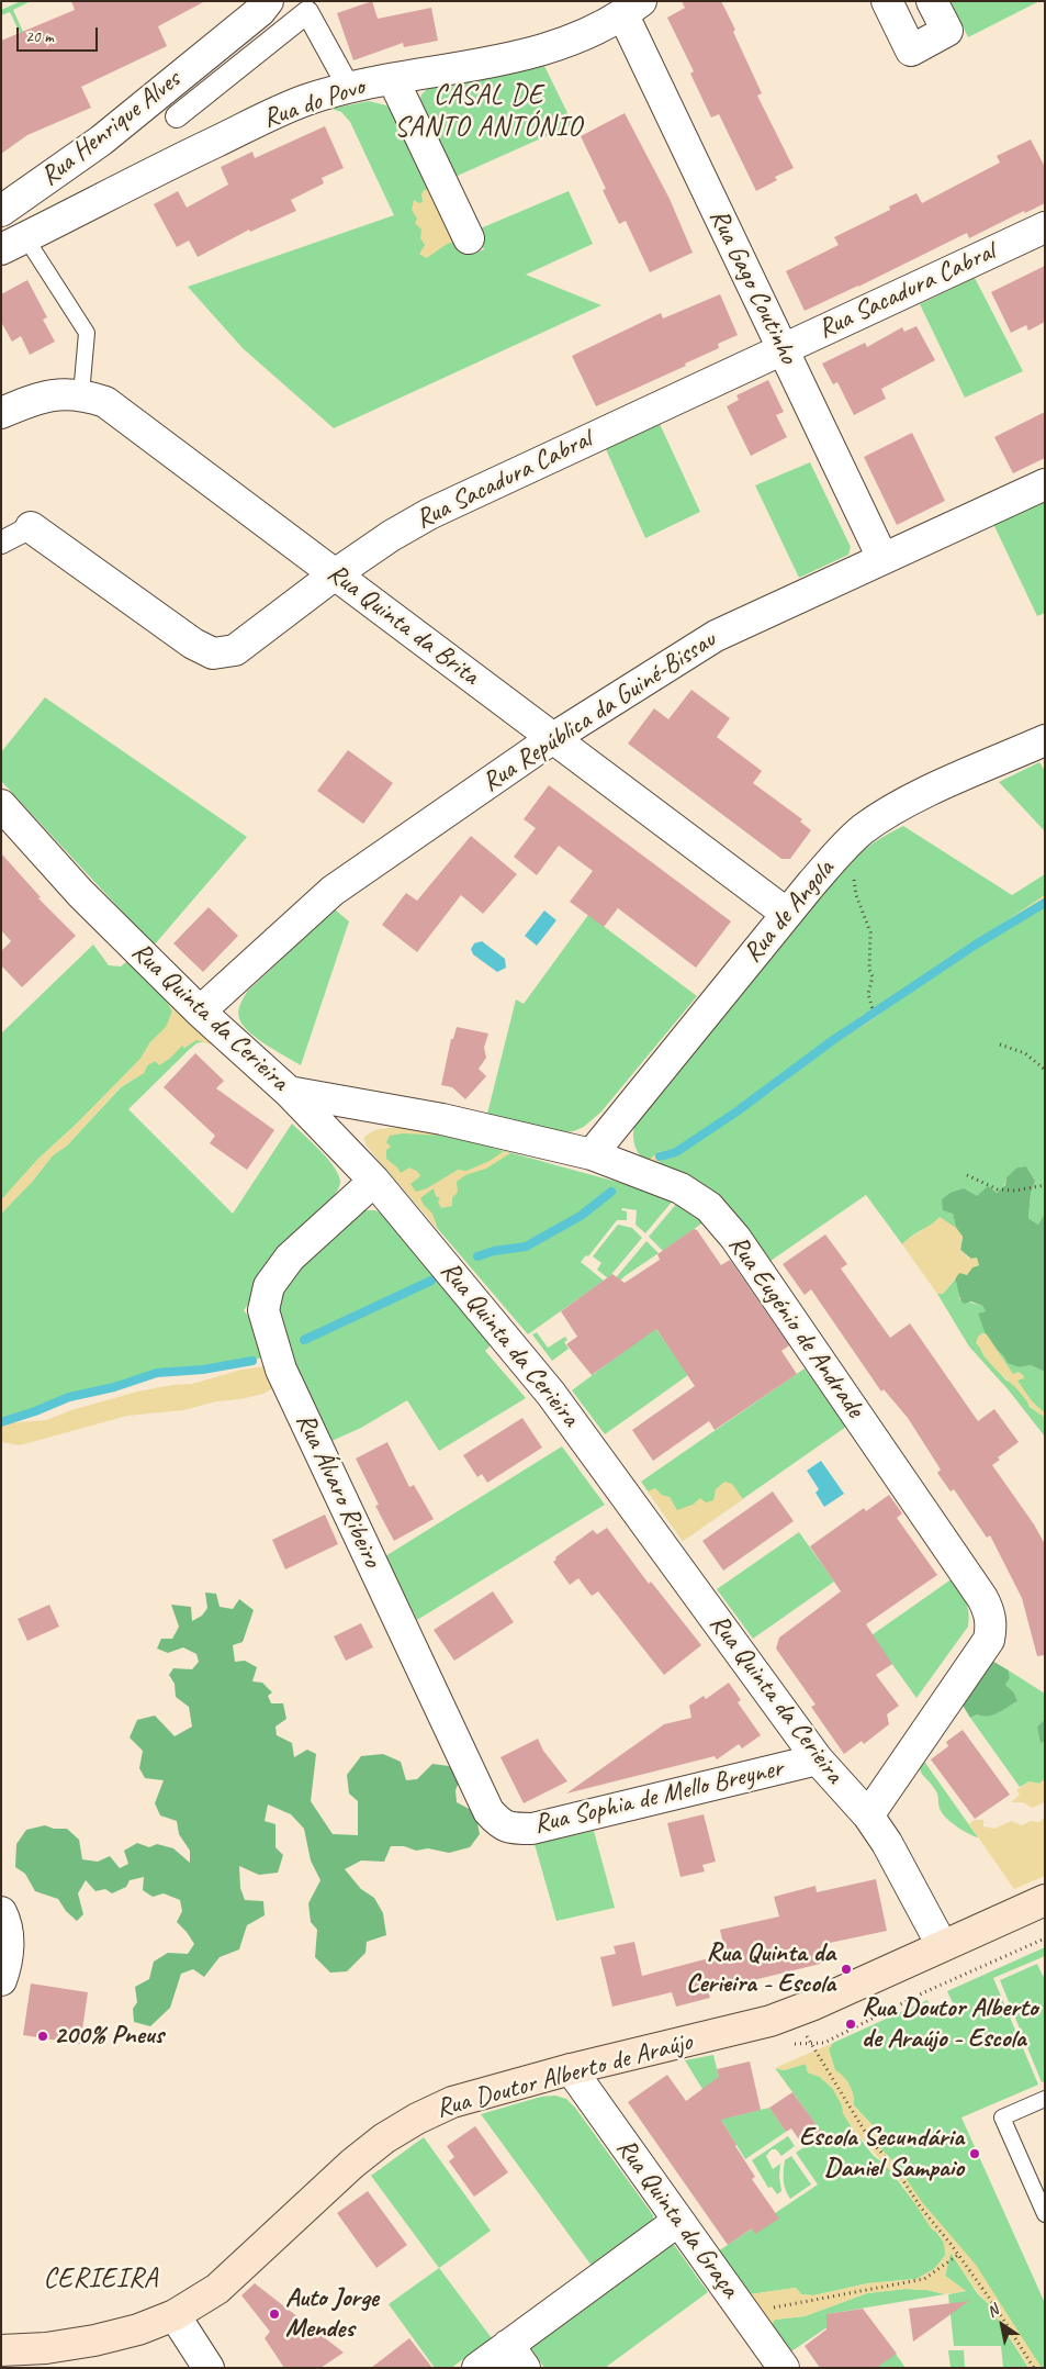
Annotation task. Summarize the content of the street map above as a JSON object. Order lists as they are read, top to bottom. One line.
{"streets":{"main road":["Rua Doutor Alberto de Araújo"],"street":["Rua do Povo","Rua Henrique Alves","Rua Gago Coutinho","Rua Sacadura Cabral","Rua Quinta da Brita","Rua República da Guiné-Bissau","Rua de Angola","Rua Quinta da Cerieira","Rua Eugénio de Andrade","Rua Álvaro Ribeiro","Rua Sophia de Mello Breyner","Rua Quinta da Graça"]},"crossings":[["Rua do Povo","Rua Gago Coutinho"],["Rua Gago Coutinho","Rua Sacadura Cabral"],["Rua Gago Coutinho","Rua República da Guiné-Bissau"],["Rua Sacadura Cabral","Rua Quinta da Brita"],["Rua Quinta da Brita","Rua República da Guiné-Bissau"],["Rua Quinta da Brita","Rua de Angola"],["Rua República da Guiné-Bissau","Rua Quinta da Cerieira"],["Rua de Angola","Rua Eugénio de Andrade"],["Rua Quinta da Cerieira","Rua Eugénio de Andrade"],["Rua Quinta da Cerieira","Rua Álvaro Ribeiro"],["Rua Quinta da Cerieira","Rua Sophia de Mello Breyner"],["Rua Quinta da Cerieira","Rua Doutor Alberto de Araújo"],["Rua Álvaro Ribeiro","Rua Sophia de Mello Breyner"],["Rua Doutor Alberto de Araújo","Rua Quinta da Graça"]],"districts":["CASAL DE SANTO ANTÓNIO","CERIEIRA"],"places":["Rua Quinta da Cerieira - Escola","Rua Doutor Alberto de Araújo - Escola","200% Pneus","Escola Secundária Daniel Sampaio","Auto Jorge Mendes"],"scale_bar":"20 m","north":"top left"}
